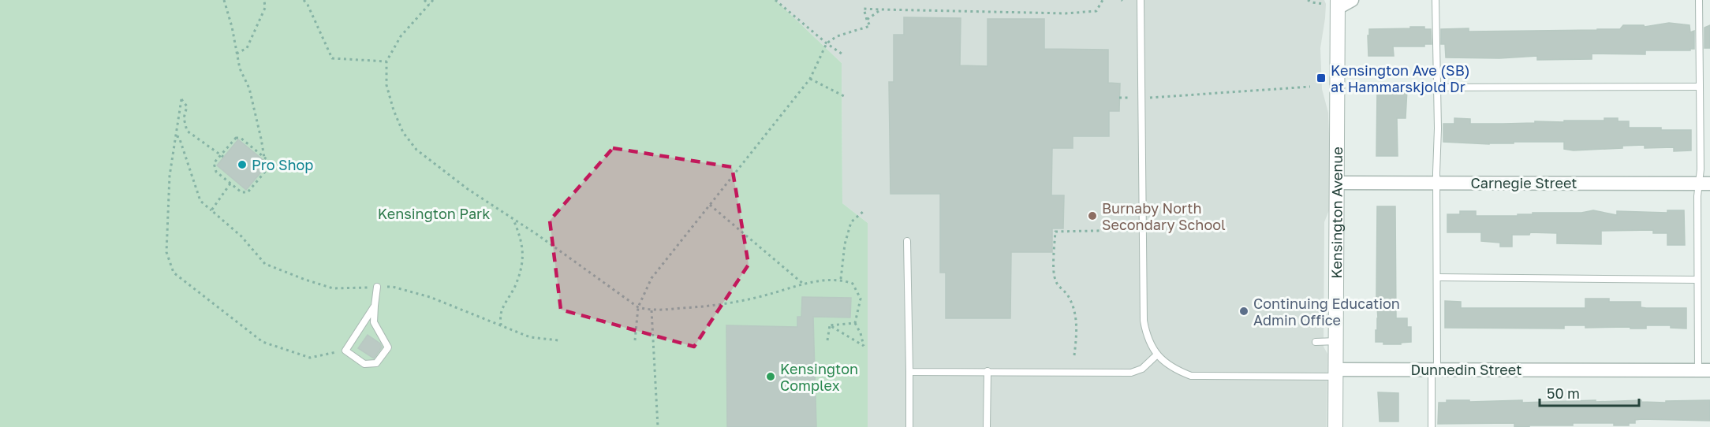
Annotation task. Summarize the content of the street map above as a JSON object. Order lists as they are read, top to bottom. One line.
{"streets":{"street":["Carnegie Street","Kensington Avenue","Dunnedin Street"]},"crossings":[["Carnegie Street","Kensington Avenue"],["Kensington Avenue","Dunnedin Street"]],"parks":["Kensington Park"],"places":{"transit":["Kensington Ave (SB) at Hammarskjold Dr"],"other":["Pro Shop","Burnaby North Secondary School","Continuing Education Admin Office","Kensington Complex"]},"scale_bar":"50 m"}
